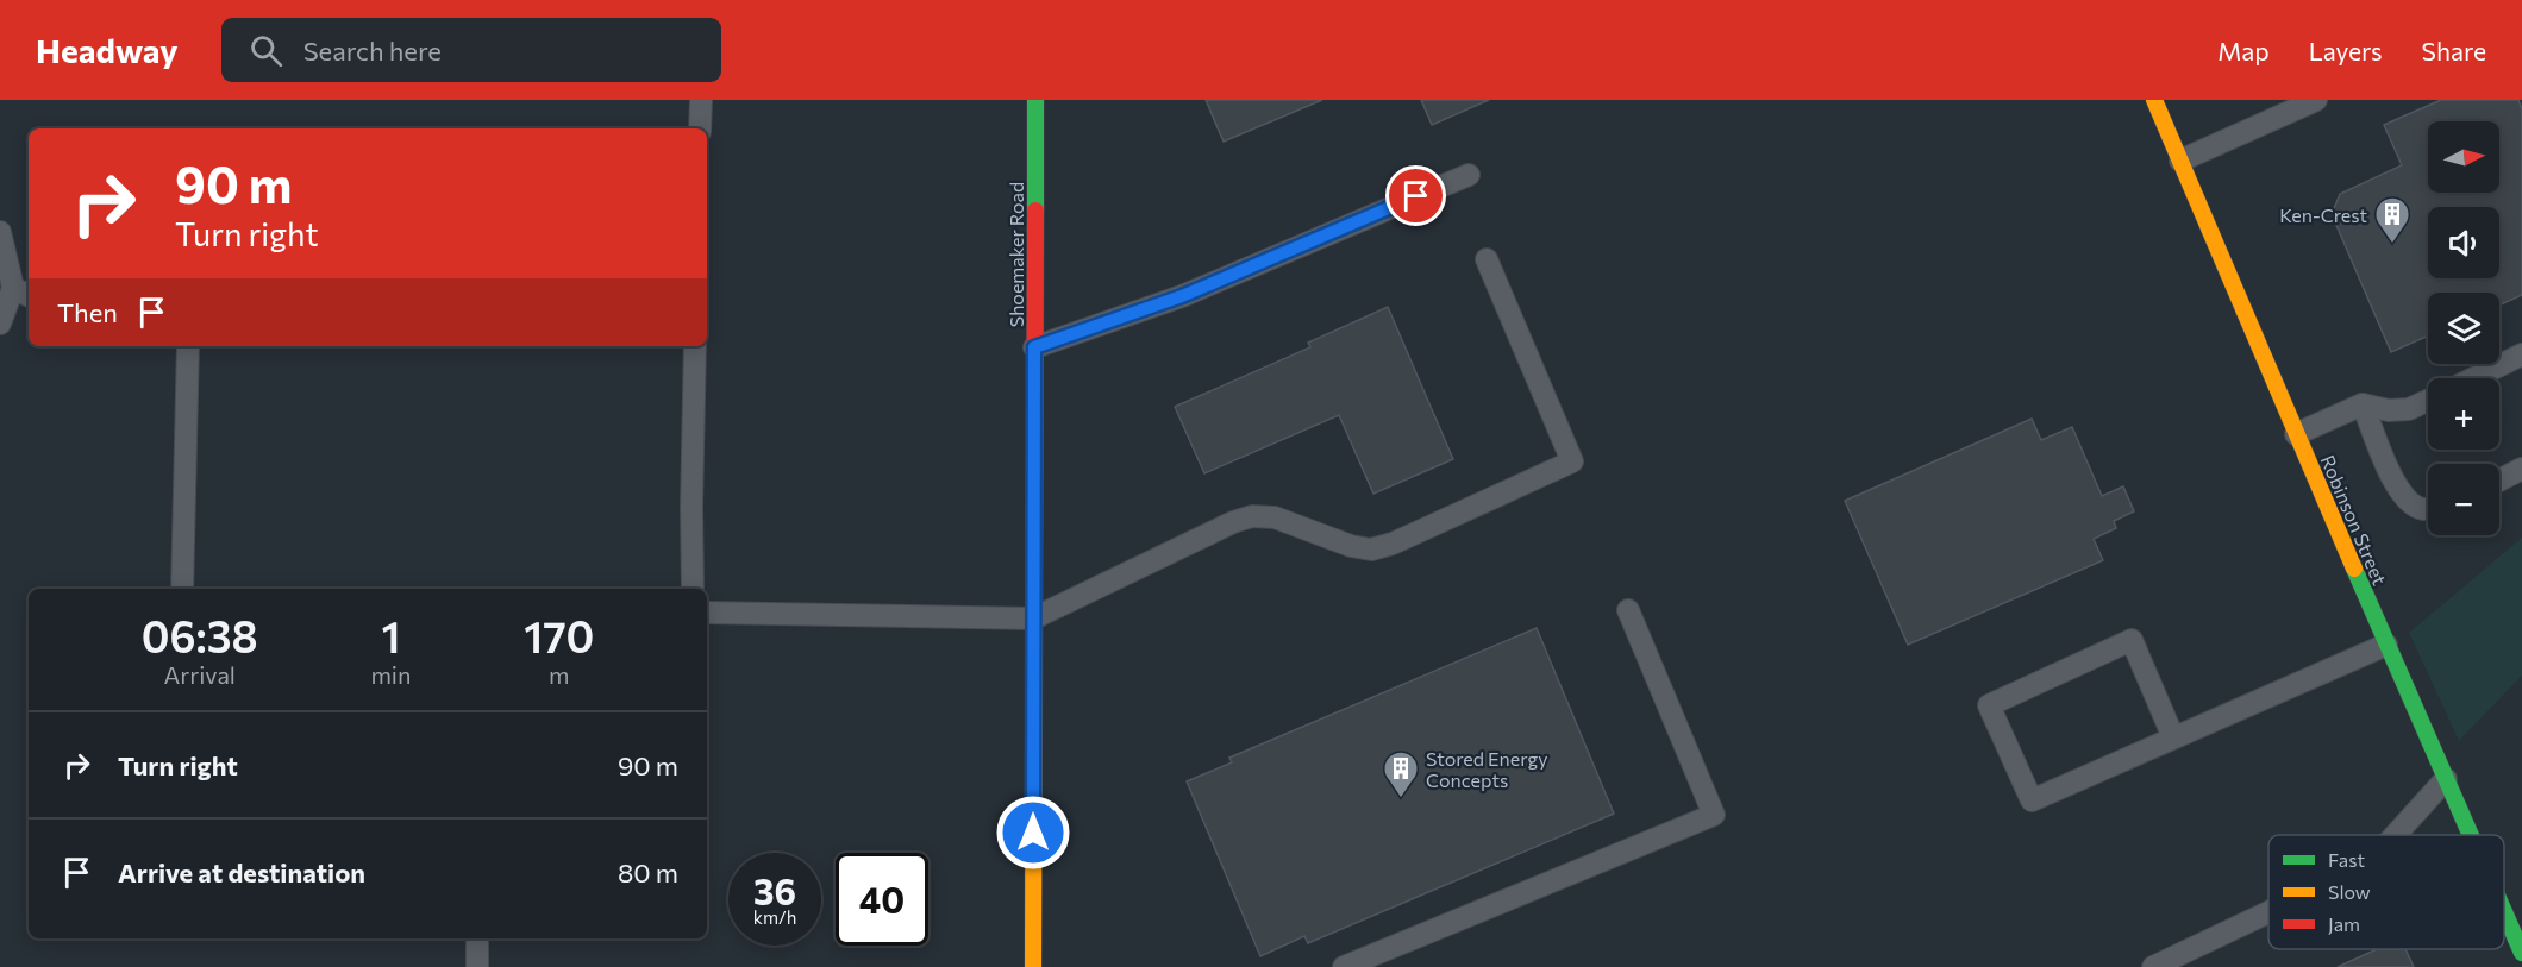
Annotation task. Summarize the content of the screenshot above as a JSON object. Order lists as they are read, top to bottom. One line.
{"streets":{"street":["Shoemaker Road","Robinson Street"]},"places":{"building":["Ken-Crest","Stored Energy Concepts"]},"legend":["Fast","Slow","Jam"],"north":"right","page":{"header":"Headway","search":"Search here","nav":["Map","Layers","Share"],"map_buttons":["+","−"],"turn":["90 m","Turn right"],"then":"Then","eta":["06:38","Arrival","1","min","170","m"],"list":[{"name":"Turn right","value":"90 m"},{"name":"Arrive at destination","value":"80 m"}],"speed":"36 km/h","limit":"40"}}
